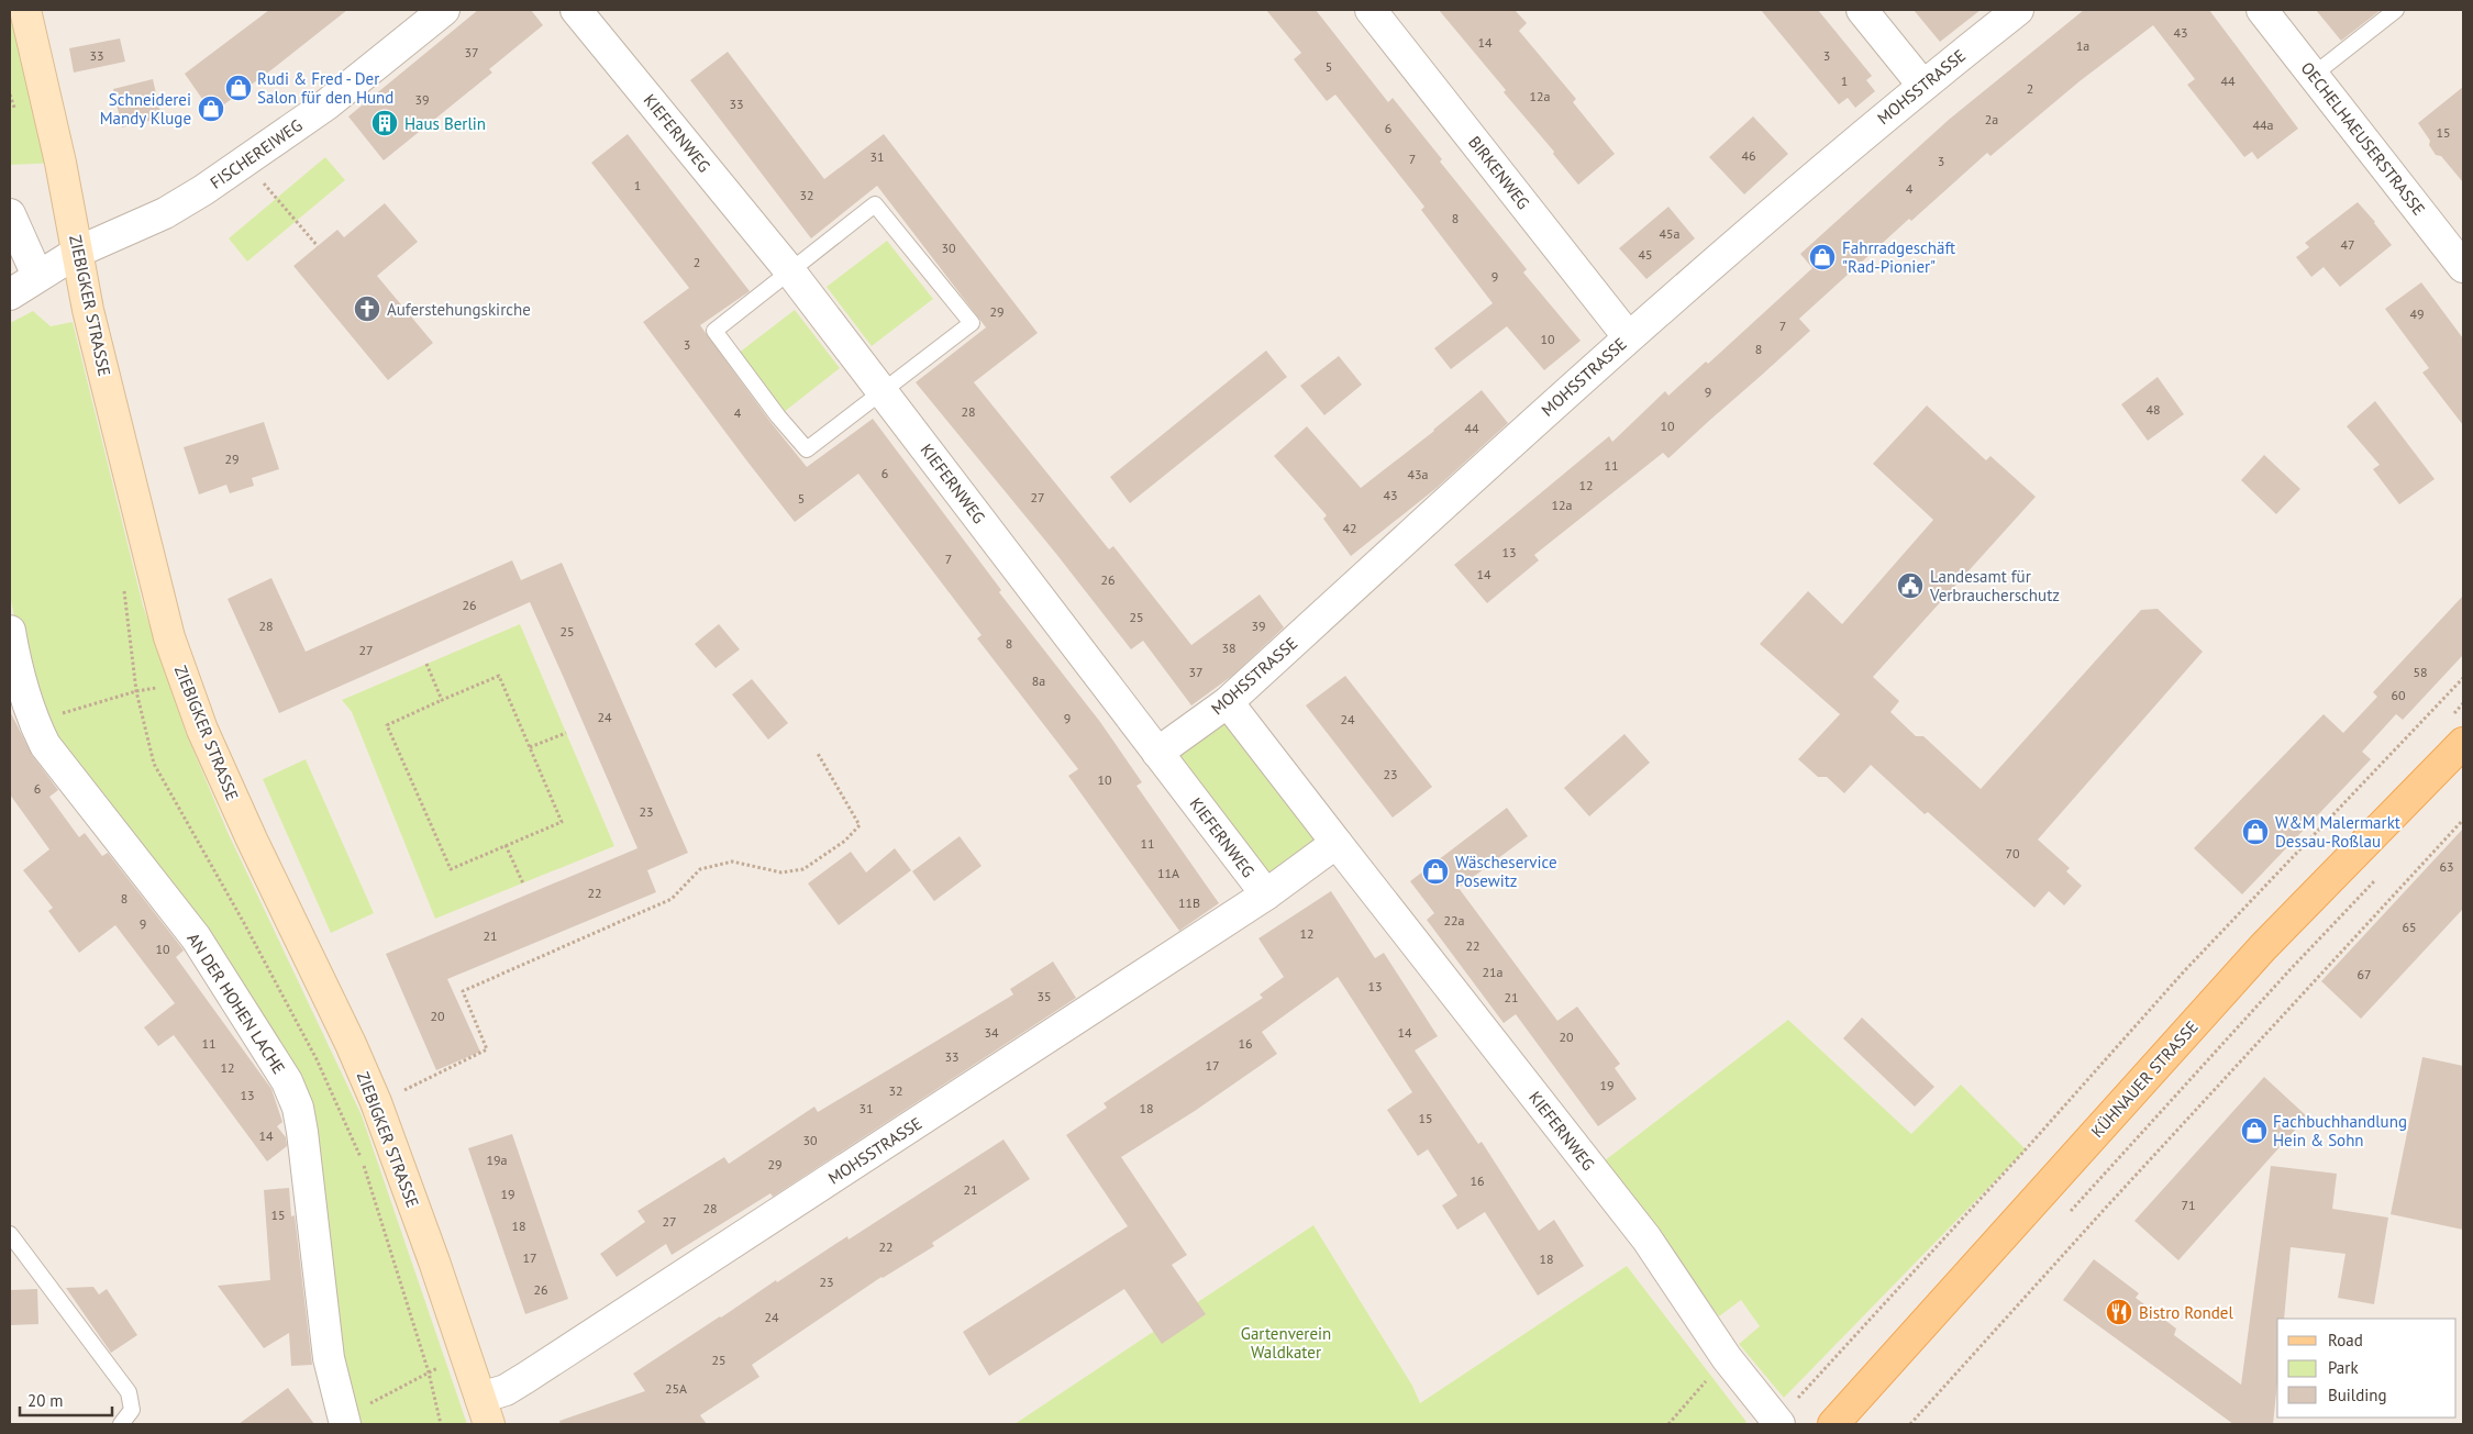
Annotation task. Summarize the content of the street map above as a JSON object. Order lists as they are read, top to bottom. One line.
{"streets":{"main road":["ZIEBIGKER STRASSE","KÜHNAUER STRASSE"],"street":["MOHSSTRASSE","KIEFERNWEG","OECHELHAEUSERSTRASSE","FISCHEREIWEG","BIRKENWEG","AN DER HOHEN LACHE"]},"crossings":[["MOHSSTRASSE","KIEFERNWEG"],["MOHSSTRASSE","BIRKENWEG"],["MOHSSTRASSE","ZIEBIGKER STRASSE"],["FISCHEREIWEG","ZIEBIGKER STRASSE"]],"parks":["Gartenverein Waldkater"],"places":{"shop":["Rudi & Fred - Der Salon für den Hund","Schneiderei Mandy Kluge","Fahrradgeschäft \"Rad-Pionier\"","W&M Malermarkt Dessau-Roßlau","Wäscheservice Posewitz","Fachbuchhandlung Hein & Sohn"],"building":["Haus Berlin"],"church":["Auferstehungskirche"],"public building":["Landesamt für Verbraucherschutz"],"restaurant":["Bistro Rondel"]},"house_numbers":["43","14","1a","37","33","3","5","1","44","2","12a","39","33","2a","44a","6","15","46","31","7","3","1","4","32","8","45a","47","30","45","2","9","29","49","7","10","3","8","9","48","28","4","10","44","29","11","6","43a","12","43","27","5","12a","42","13","7","14","26","26","25","28","39","25","8","38","27","37","58","8a","60","24","9","24","23","10","6","23","11","70","63","11A","22","8","11B","22a","9","65","12","21","22","10","21a","67","13","35","21","20","34","14","20","11","16","33","17","12","19","32","13","31","18","15","14","30","19a","29","16","21","19","71","28","15","27","18","22","17","18","23","26","24","25","25A"],"legend":["Road","Park","Building"],"scale_bar":"20 m"}
